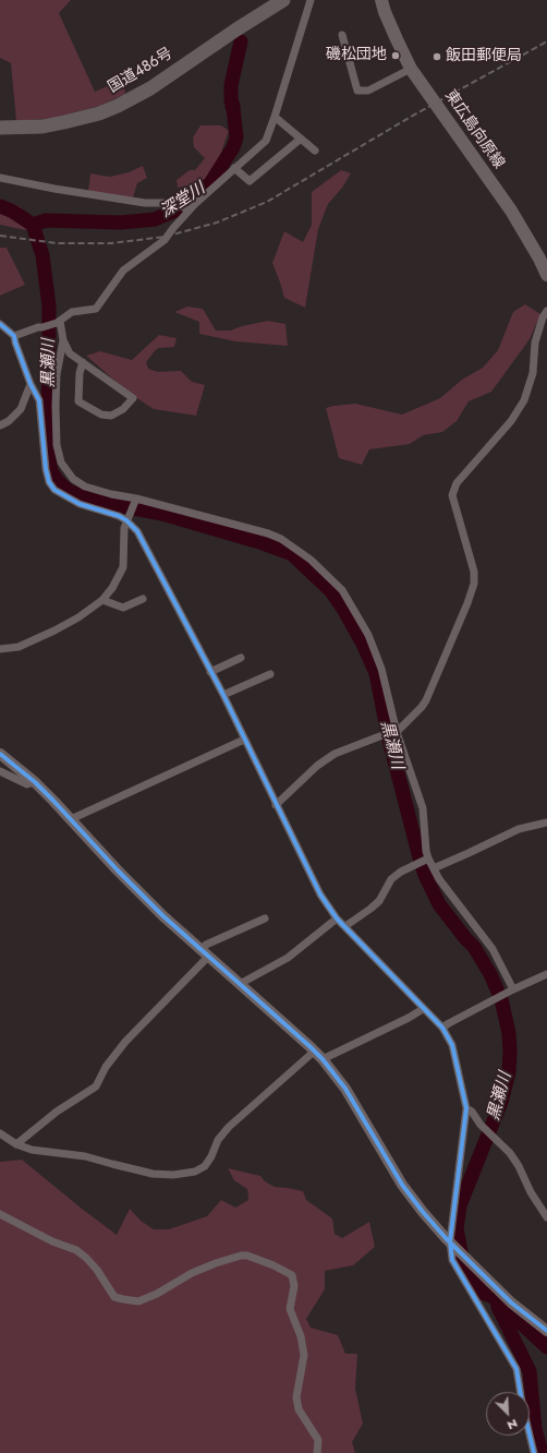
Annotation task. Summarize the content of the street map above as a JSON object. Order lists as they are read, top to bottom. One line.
{"streets":{"highway":["国道486号"],"main road":["東広島向原線"]},"water":["深堂川","黒瀬川"],"places":["磯松団地","飯田郵便局"],"north":"bottom right"}
